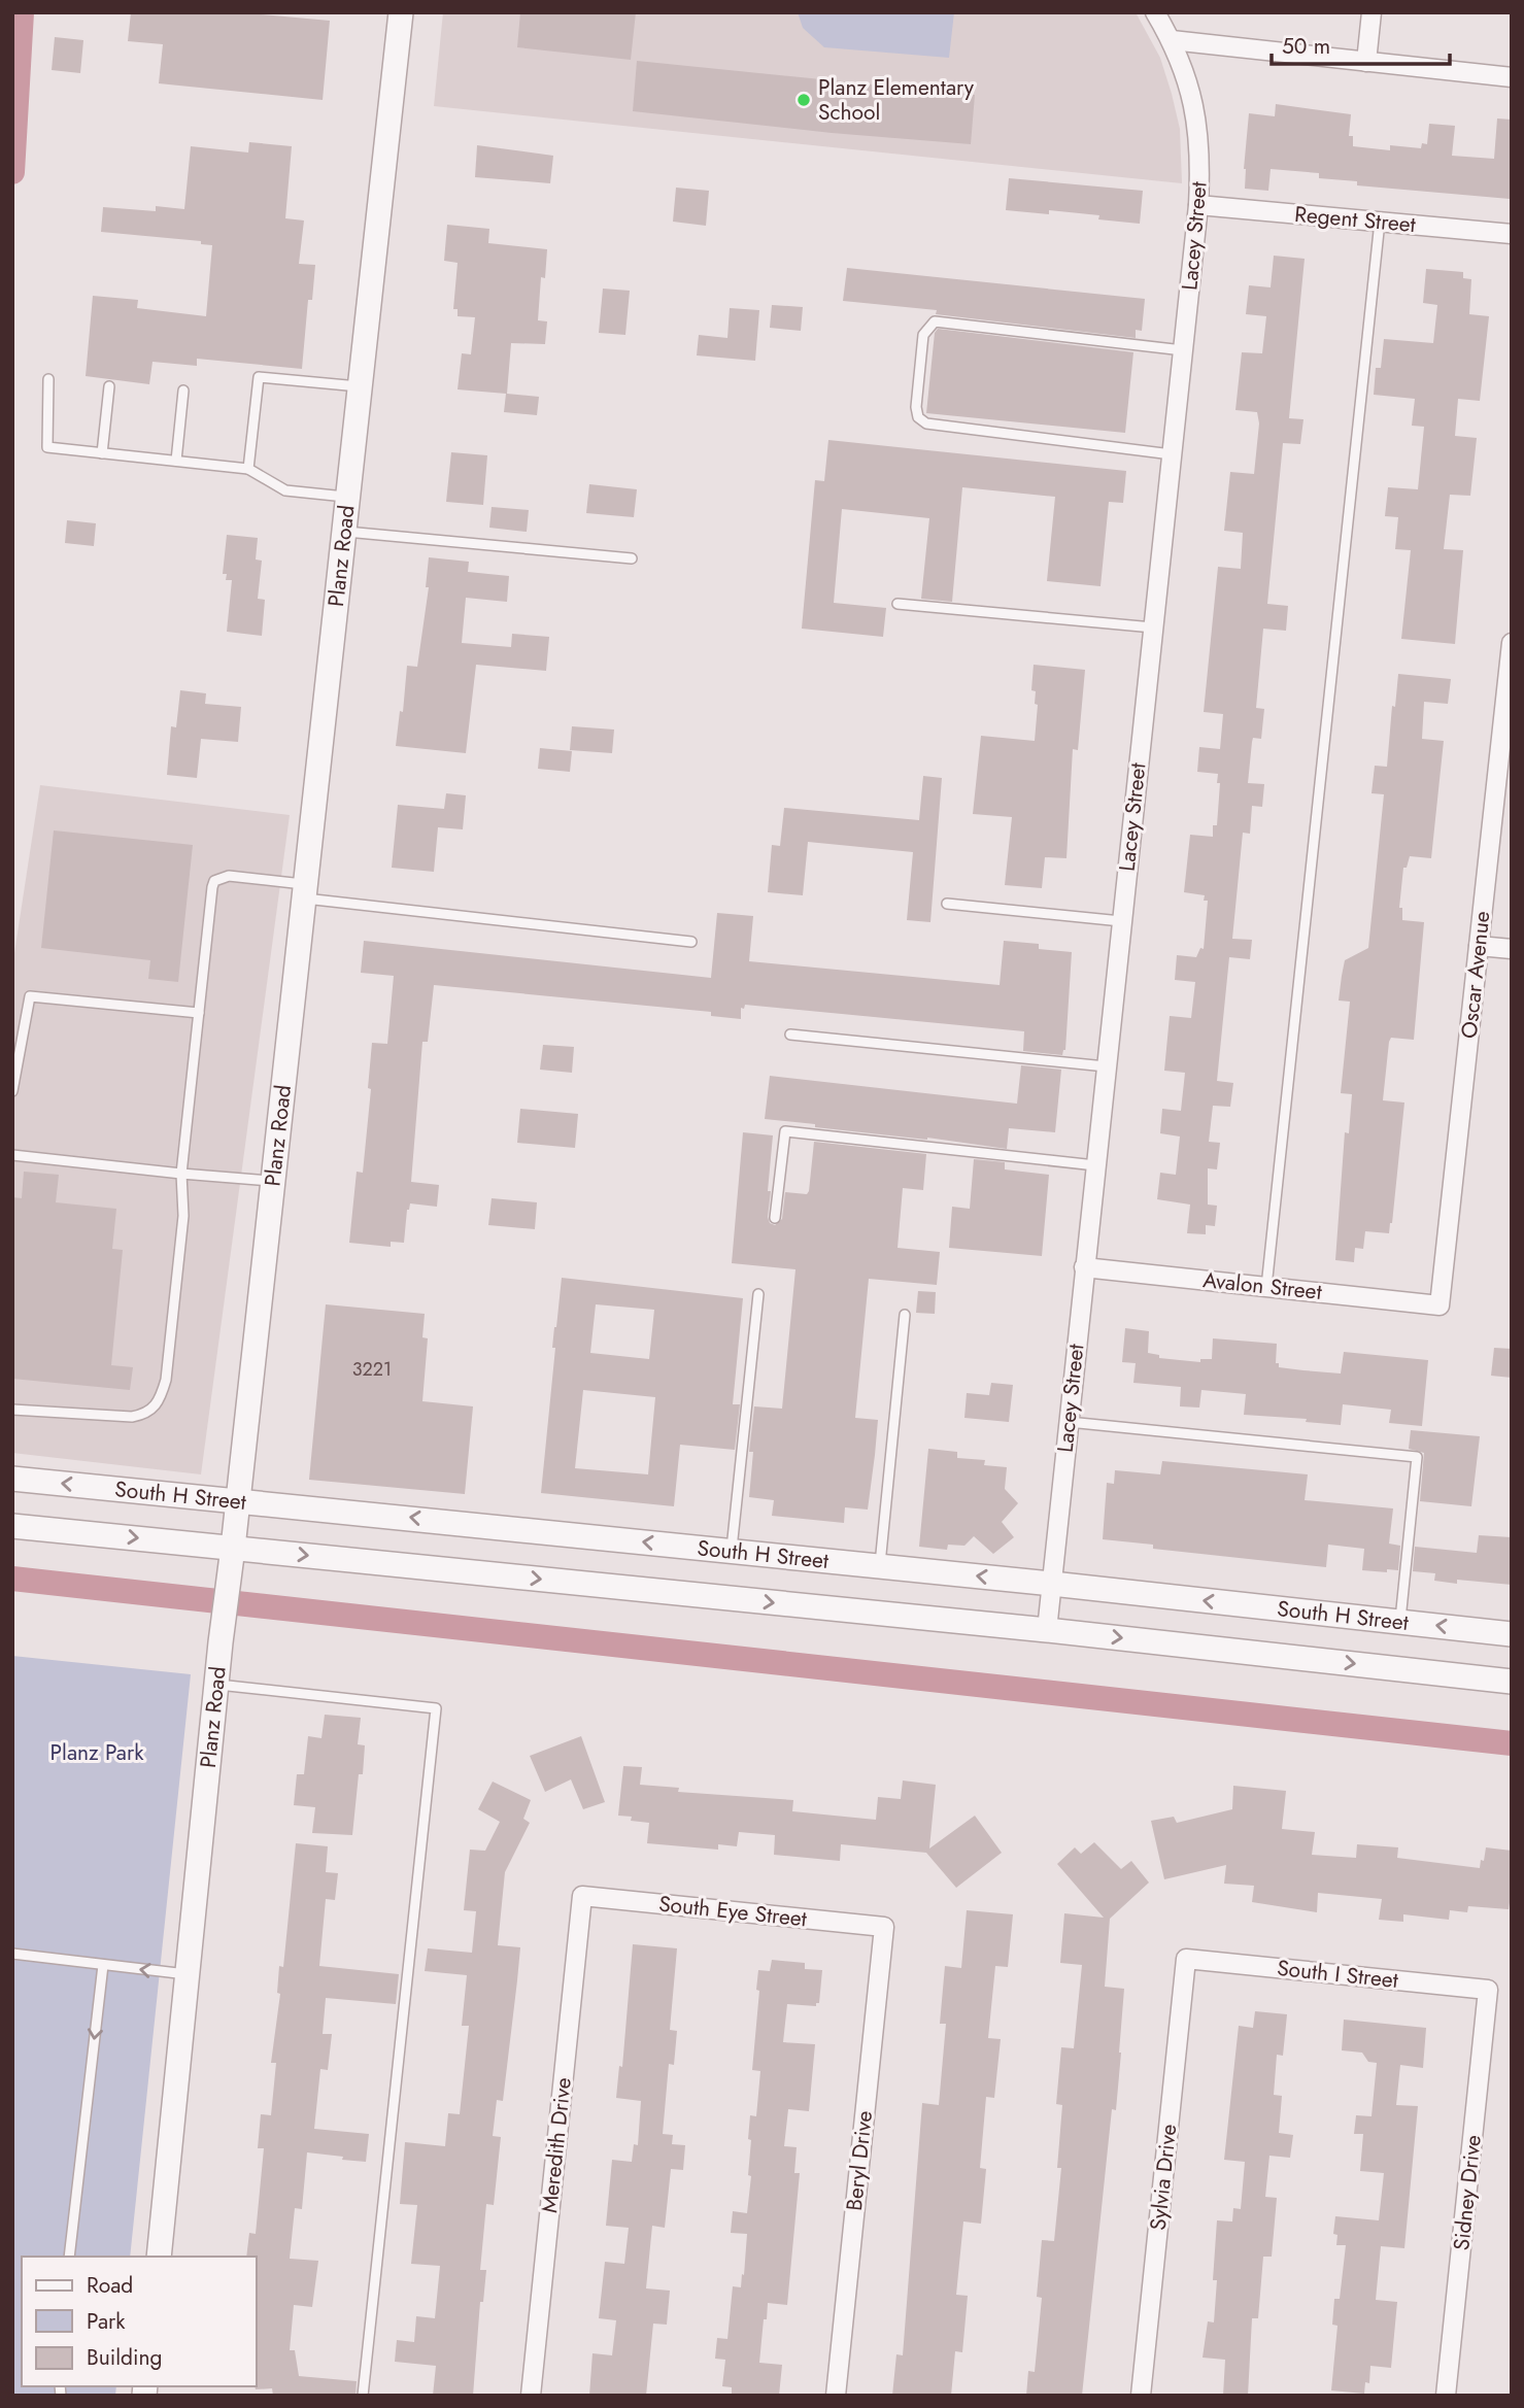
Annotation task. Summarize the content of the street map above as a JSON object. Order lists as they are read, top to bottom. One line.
{"streets":{"street":["Regent Street","Lacey Street","Planz Road","Oscar Avenue","Avalon Street","South H Street","South Eye Street","South I Street","Meredith Drive","Beryl Drive","Sylvia Drive","Sidney Drive"]},"crossings":[["Regent Street","Lacey Street"],["Lacey Street","Avalon Street"],["Lacey Street","South H Street"],["Planz Road","South H Street"],["Oscar Avenue","Avalon Street"],["South Eye Street","Meredith Drive"],["South Eye Street","Beryl Drive"],["South I Street","Sylvia Drive"],["South I Street","Sidney Drive"]],"parks":["Planz Park"],"places":["Planz Elementary School"],"house_numbers":["3221"],"legend":["Road","Park","Building"],"scale_bar":"50 m"}
